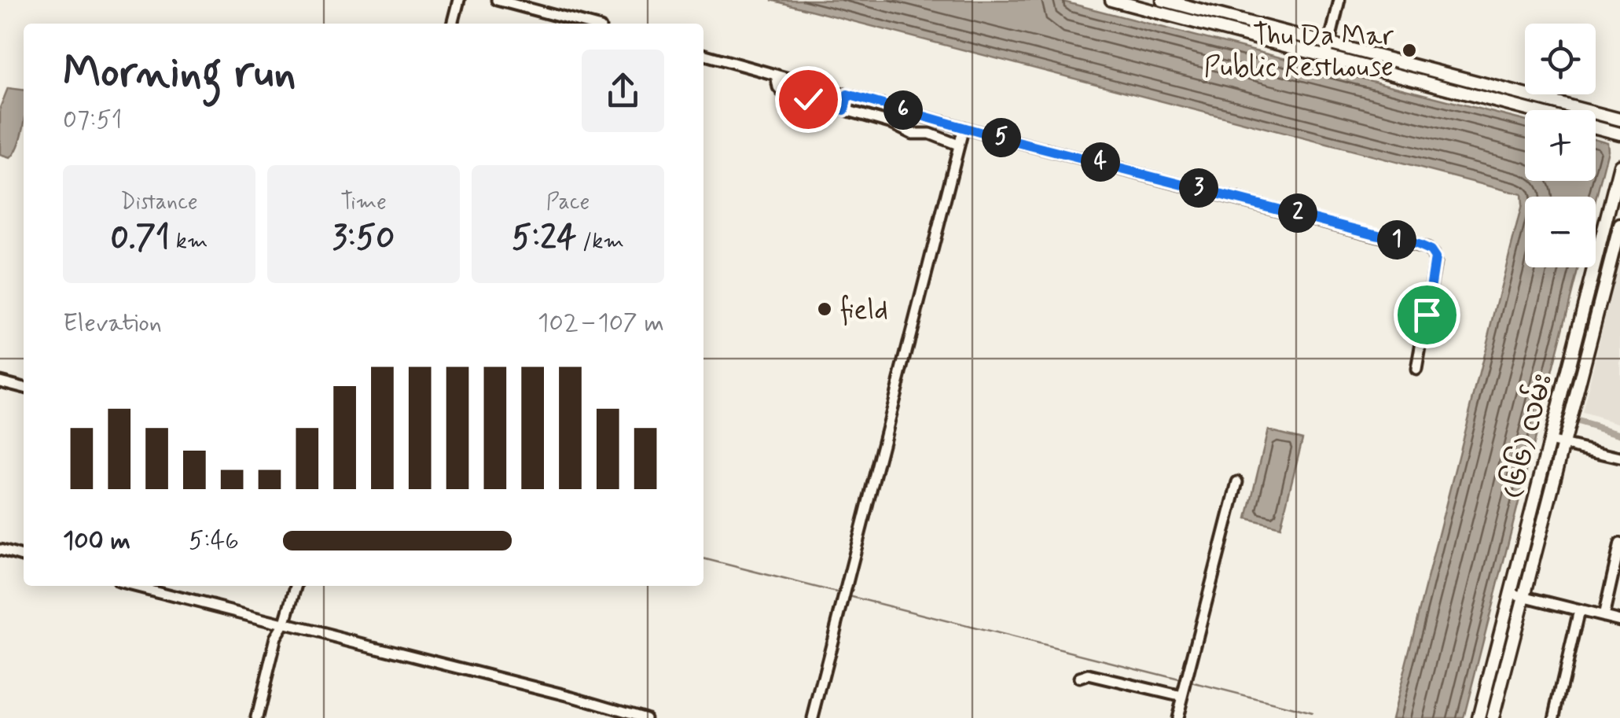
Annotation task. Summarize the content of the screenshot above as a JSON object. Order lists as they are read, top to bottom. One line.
{"streets":{"main road":["(၆၆) လမ်း"]},"places":["Thu Da Mar Public Resthouse","field"],"page":{"map_buttons":["+","−"],"heading":["Morning run","07:51"],"pins":["6","5","4","3","2","1"],"stats":[["Distance","0.71 km"],["Time","3:50"],["Pace","5:24 /km"]],"chart":["Elevation","102–107 m"],"list":[{"name":"100 m","note":"5:46"}]}}
